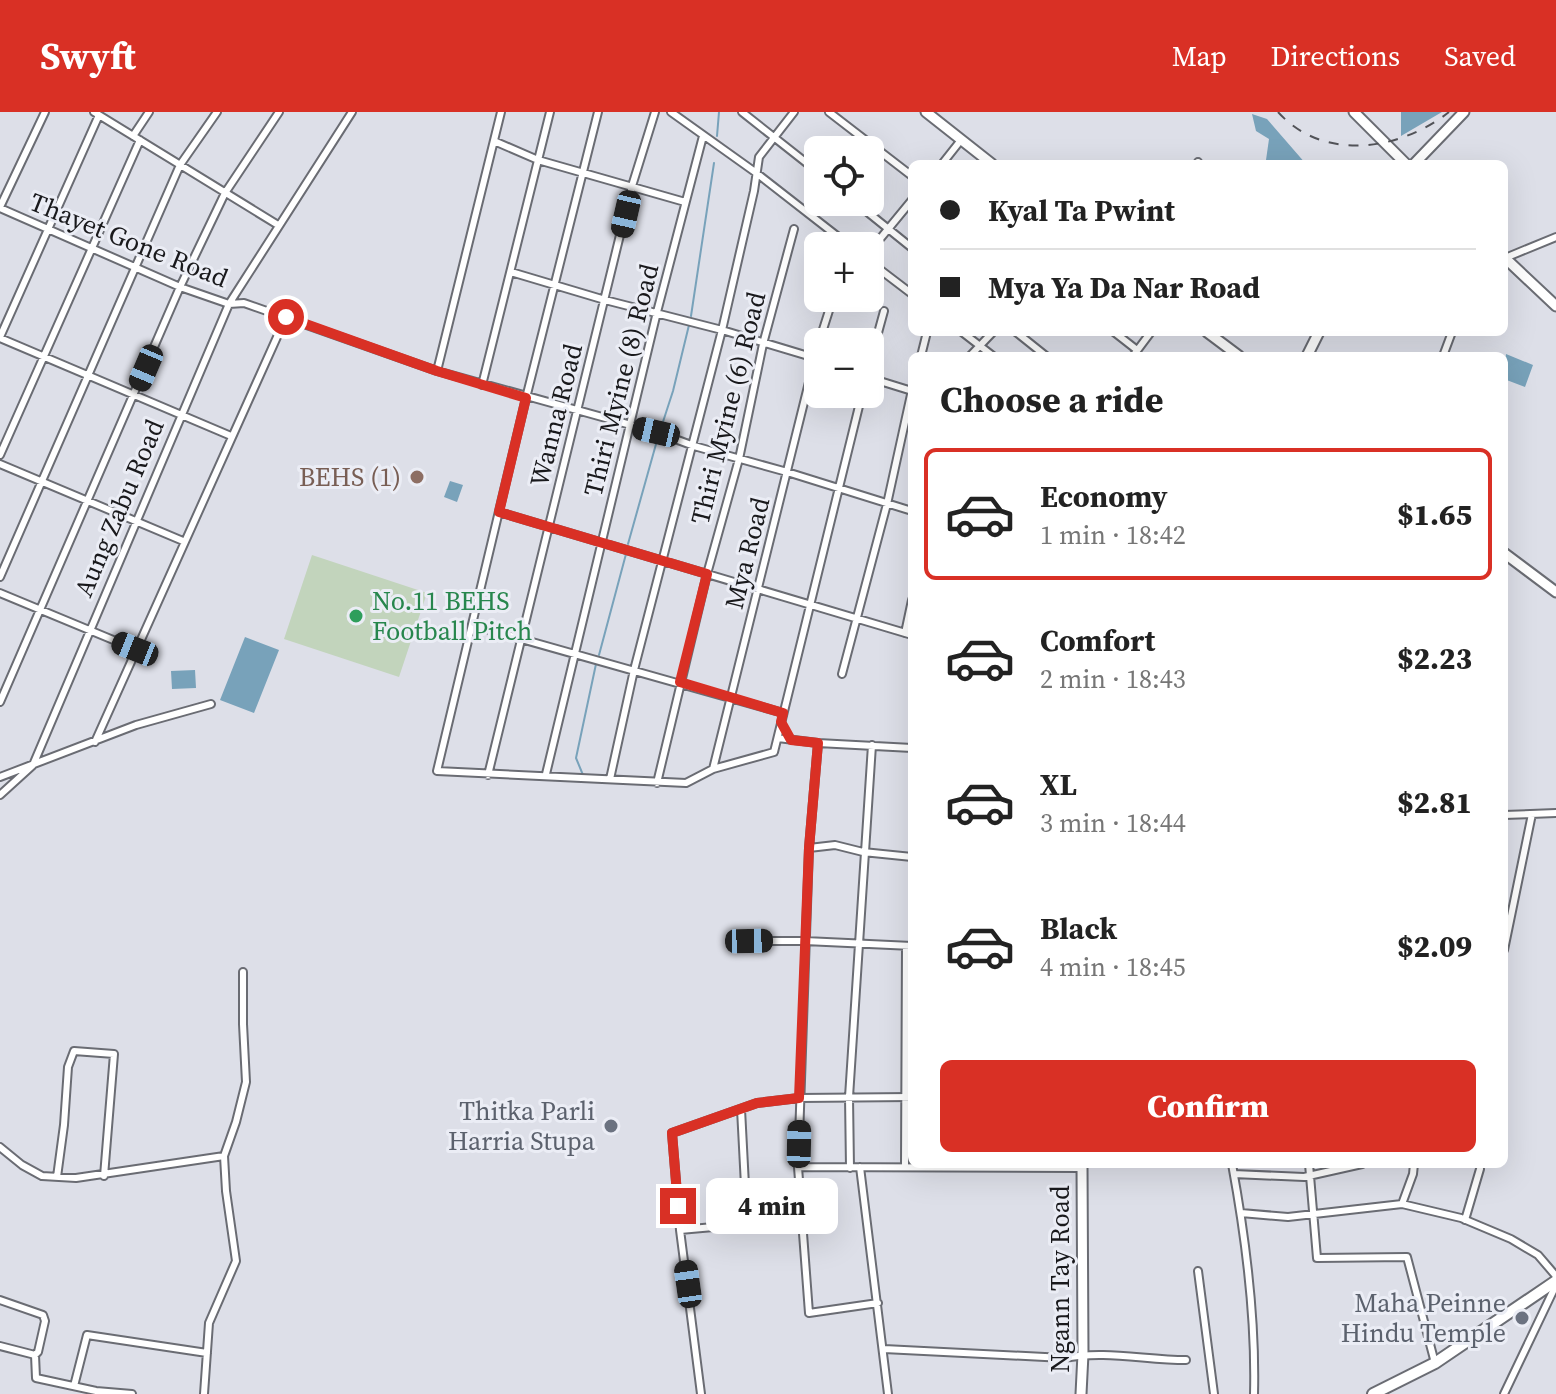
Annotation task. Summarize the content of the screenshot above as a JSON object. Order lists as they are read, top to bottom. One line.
{"streets":{"main road":["Ngann Tay Road"],"street":["Thayet Gone Road","Thiri Myine (8) Road","Thiri Myine (6) Road","Wanna Road","Aung Zabu Road","Mya Road"]},"crossings":[["Thayet Gone Road","Thiri Myine (8) Road"],["Thayet Gone Road","Thiri Myine (6) Road"],["Thayet Gone Road","Wanna Road"],["Thayet Gone Road","Aung Zabu Road"],["Thayet Gone Road","Mya Road"]],"places":["BEHS (1)","No.11 BEHS Football Pitch","Thitka Parli Harria Stupa","Maha Peinne Hindu Temple"],"page":{"header":"Swyft","nav":["Map","Directions","Saved"],"map_buttons":["+","−"],"banner":["Kyal Ta Pwint","Mya Ya Da Nar Road"],"heading":"Choose a ride","list":[{"name":"Economy","note":"1 min · 18:42","value":"$1.65"},{"name":"Comfort","note":"2 min · 18:43","value":"$2.23"},{"name":"XL","note":"3 min · 18:44","value":"$2.81"},{"name":"Black","note":"4 min · 18:45","value":"$2.09"}],"buttons":"Confirm","bubble":"4 min"}}
